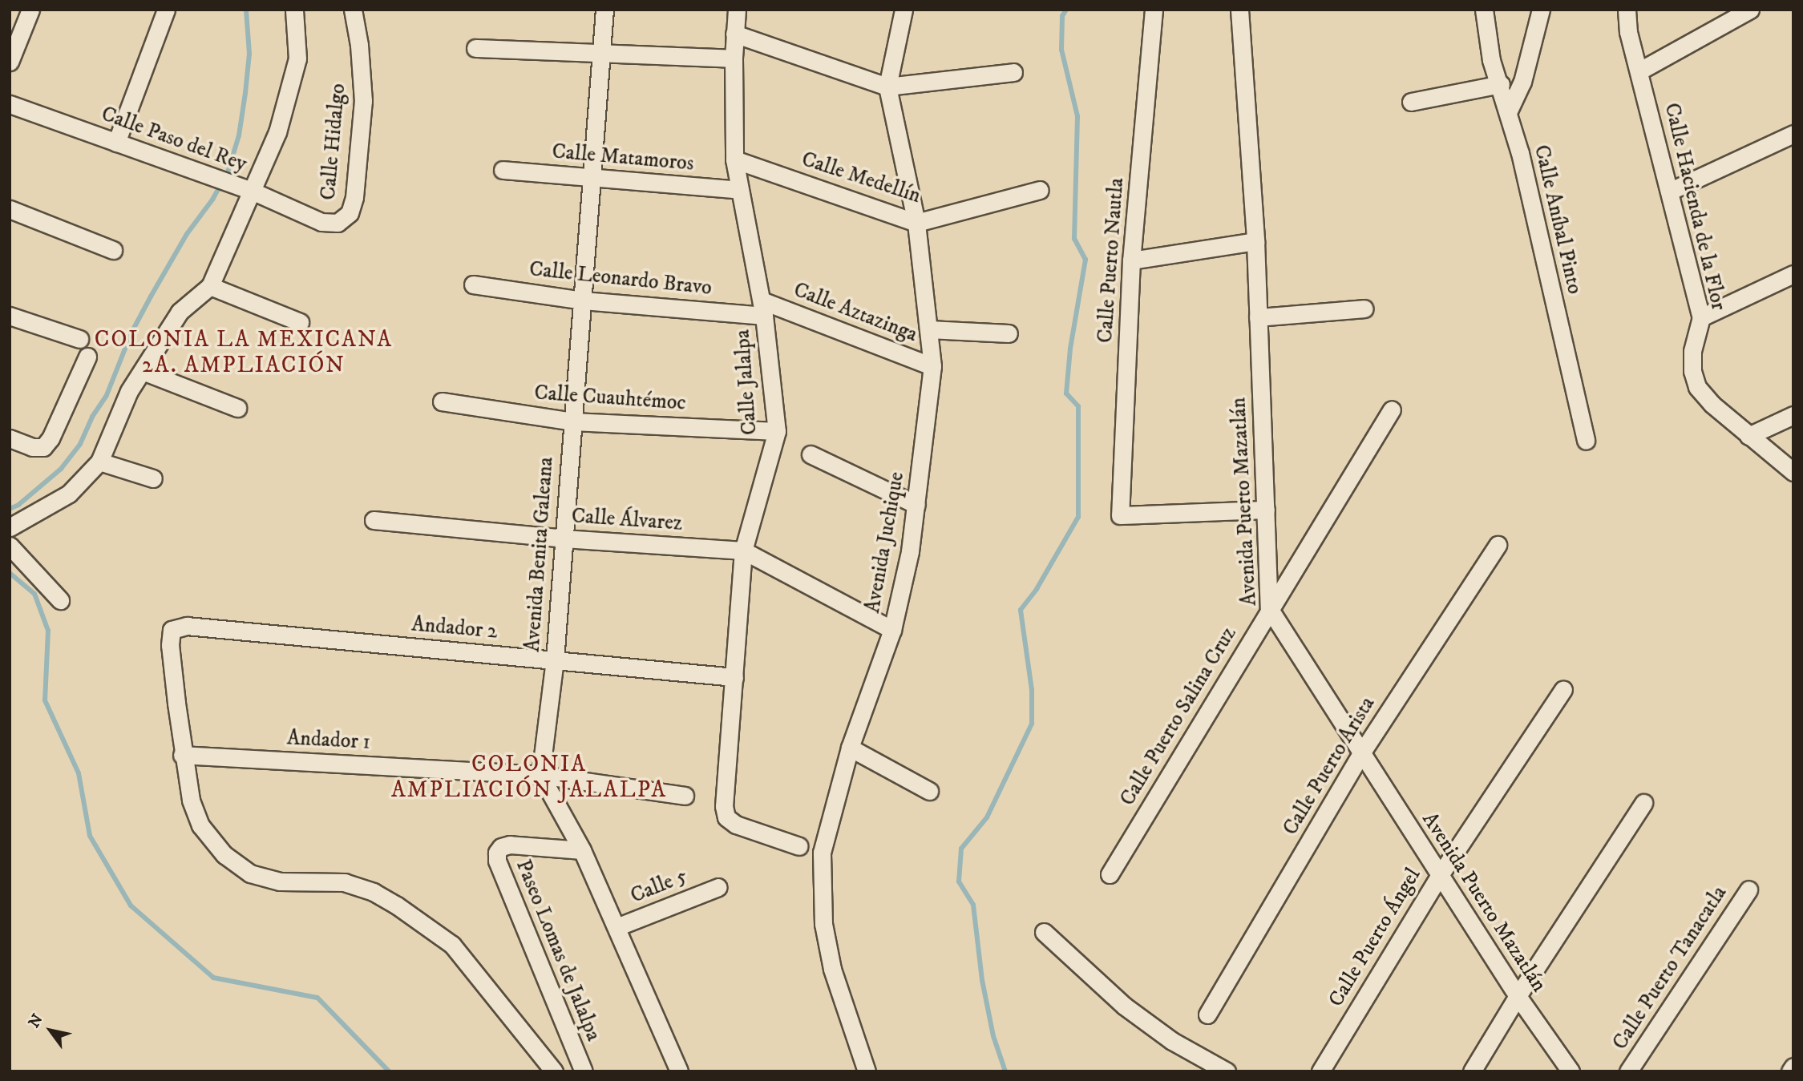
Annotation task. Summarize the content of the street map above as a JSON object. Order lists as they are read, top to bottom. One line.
{"streets":{"street":["Calle Paso del Rey","Calle Hidalgo","Calle Matamoros","Calle Medellín","Calle Hacienda de la Flor","Calle Aníbal Pinto","Calle Puerto Nautla","Calle Leonardo Bravo","Calle Aztazinga","Calle Jalalpa","Calle Cuauhtémoc","Avenida Puerto Mazatlán","Calle Álvarez","Avenida Juchique","Avenida Benita Galeana","Andador 2","Calle Puerto Salina Cruz","Andador 1","Calle Puerto Arista","Calle 5","Calle Puerto Ángel","Paseo Lomas de Jalalpa","Calle Puerto Tanacatla"]},"crossings":[["Calle Paso del Rey","Calle Hidalgo"],["Calle Matamoros","Calle Jalalpa"],["Calle Matamoros","Avenida Benita Galeana"],["Calle Medellín","Calle Jalalpa"],["Calle Medellín","Avenida Juchique"],["Calle Puerto Nautla","Avenida Puerto Mazatlán"],["Calle Leonardo Bravo","Calle Aztazinga"],["Calle Leonardo Bravo","Calle Jalalpa"],["Calle Leonardo Bravo","Avenida Benita Galeana"],["Calle Aztazinga","Calle Jalalpa"],["Calle Aztazinga","Avenida Juchique"],["Calle Jalalpa","Calle Cuauhtémoc"],["Calle Jalalpa","Calle Álvarez"],["Calle Jalalpa","Andador 2"],["Calle Cuauhtémoc","Avenida Benita Galeana"],["Avenida Puerto Mazatlán","Calle Puerto Salina Cruz"],["Avenida Puerto Mazatlán","Calle Puerto Arista"],["Avenida Puerto Mazatlán","Calle Puerto Ángel"],["Calle Álvarez","Avenida Benita Galeana"],["Avenida Benita Galeana","Andador 2"],["Avenida Benita Galeana","Andador 1"],["Andador 2","Andador 1"]],"districts":["COLONIA LA MEXICANA 2A. AMPLIACIÓN","COLONIA AMPLIACIÓN JALALPA"],"north":"top left"}
